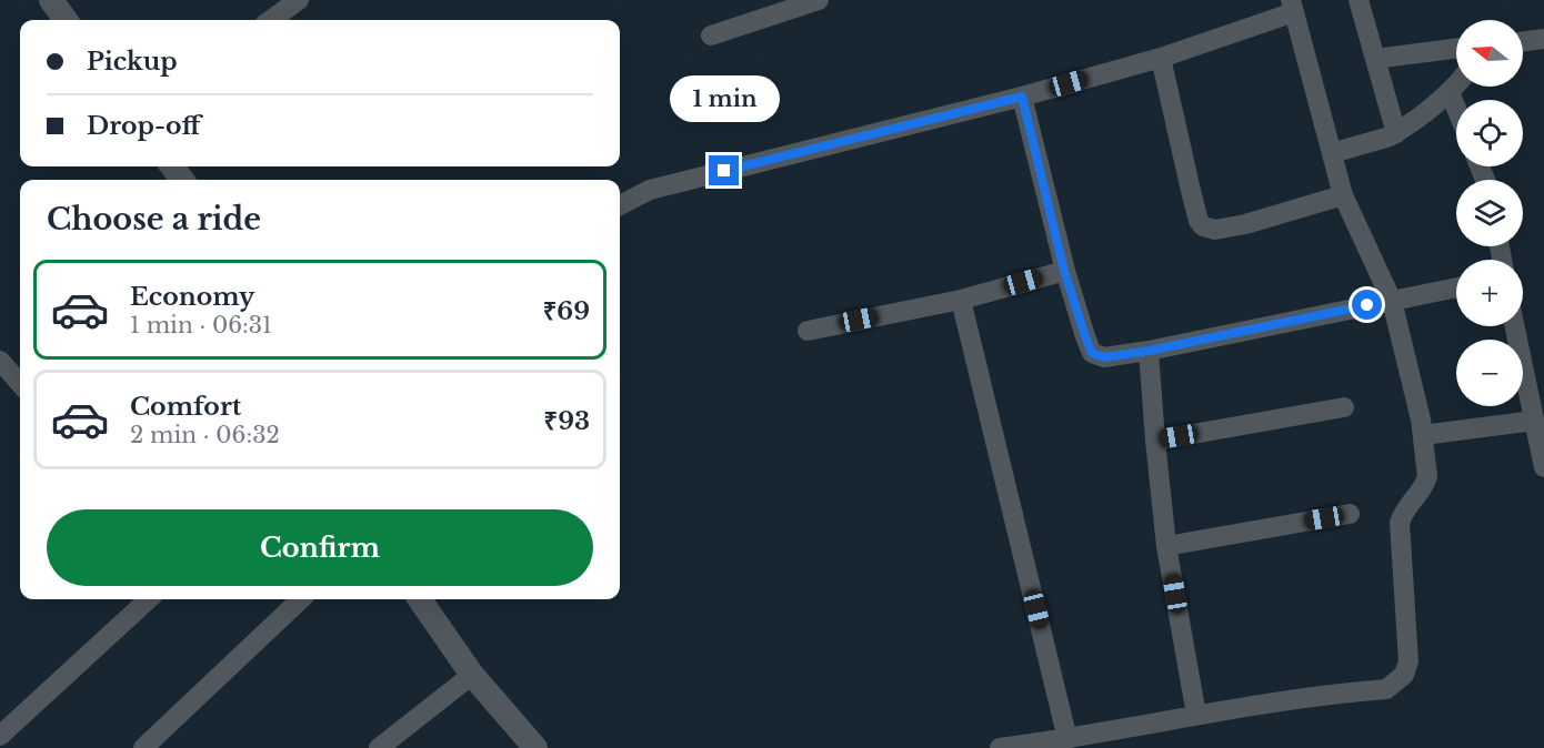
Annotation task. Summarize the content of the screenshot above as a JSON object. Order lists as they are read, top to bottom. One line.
{"north":"left","page":{"map_buttons":["+","−"],"banner":["Pickup","Drop-off"],"bubble":"1 min","heading":"Choose a ride","list":[{"name":"Economy","note":"1 min · 06:31","value":"₹69"},{"name":"Comfort","note":"2 min · 06:32","value":"₹93"}],"buttons":"Confirm"}}
